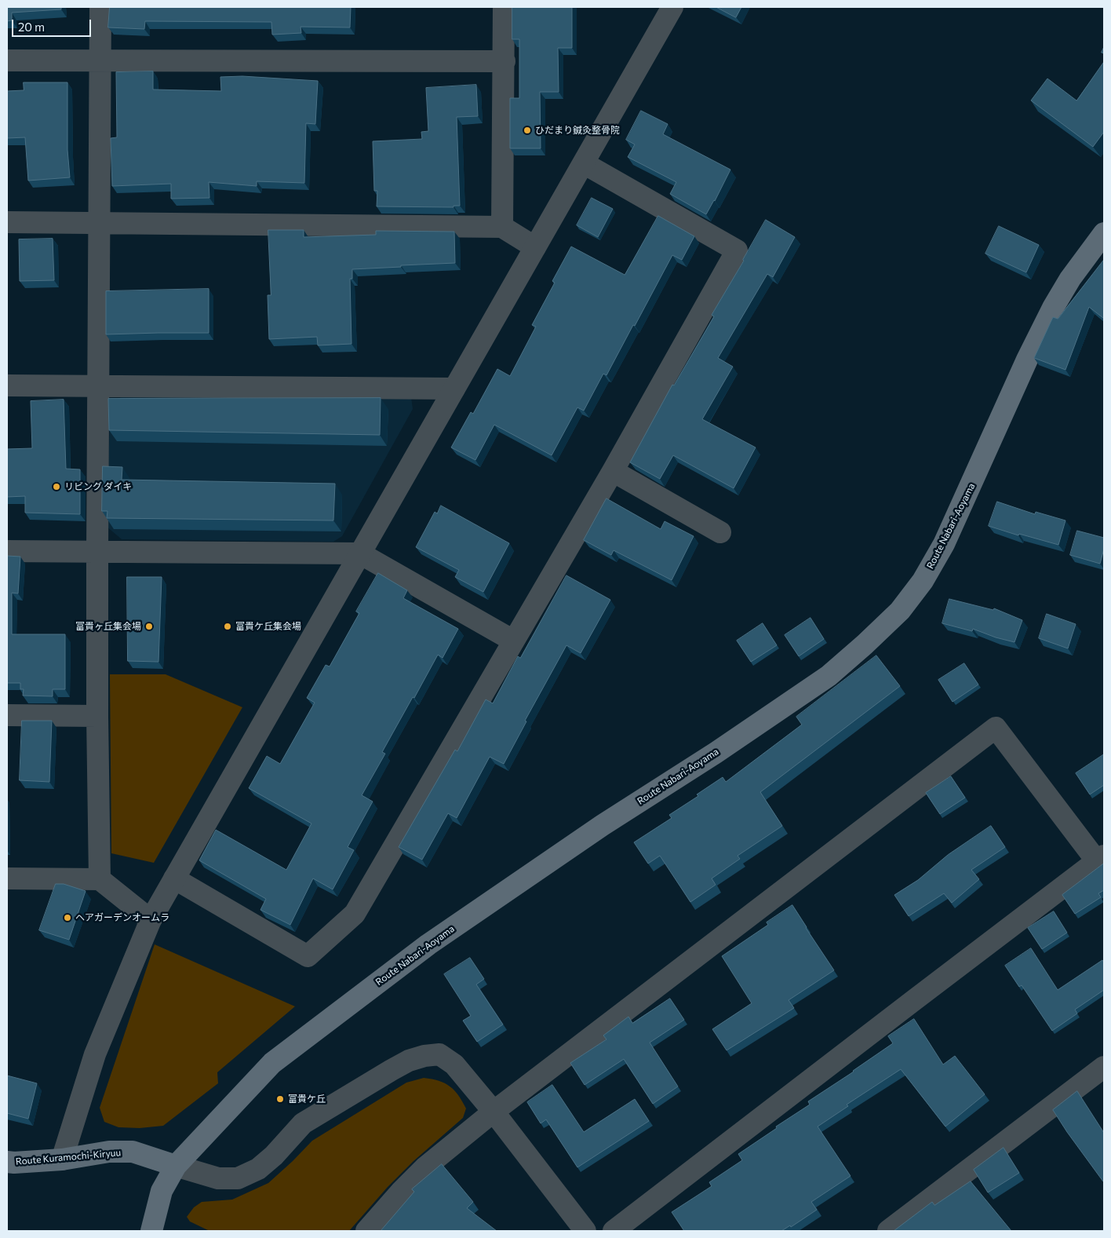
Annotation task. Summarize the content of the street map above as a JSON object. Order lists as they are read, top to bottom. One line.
{"streets":{"main road":["Route Nabari-Aoyama","Route Kuramochi-Kiryuu"]},"crossings":[["Route Nabari-Aoyama","Route Kuramochi-Kiryuu"]],"places":["ひだまり鍼灸整骨院","リビング ダイキ","富貴ヶ丘集会場","富貴ケ丘集会場","ヘアガーデンオームラ","富貴ケ丘"],"scale_bar":"20 m"}
